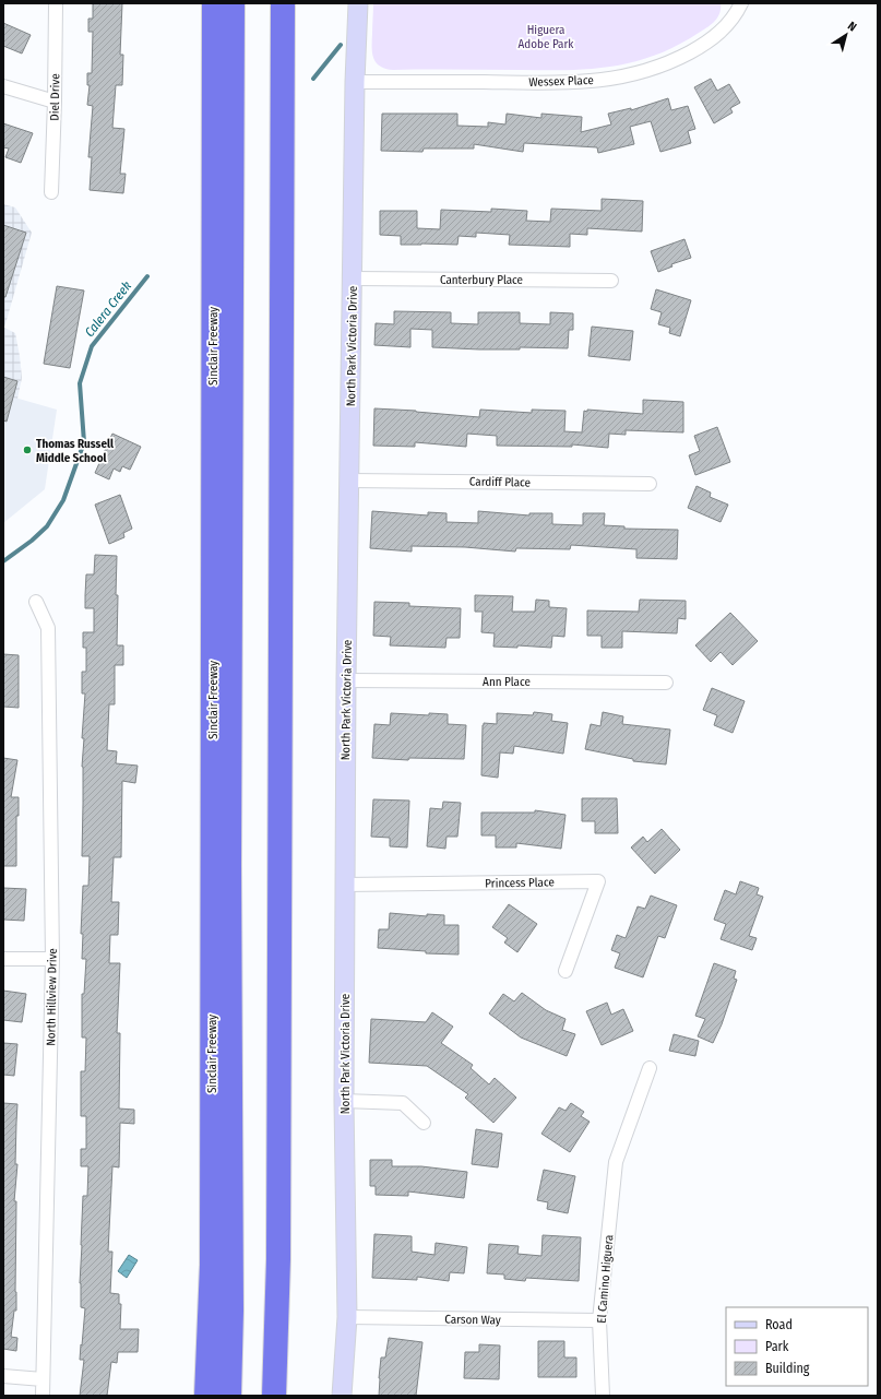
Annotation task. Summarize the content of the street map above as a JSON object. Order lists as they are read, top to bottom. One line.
{"streets":{"highway":["Sinclair Freeway"],"street":["Wessex Place","Diel Drive","Canterbury Place","North Park Victoria Drive","Cardiff Place","Ann Place","Princess Place","North Hillview Drive","El Camino Higuera","Carson Way"]},"crossings":[["Wessex Place","North Park Victoria Drive"],["Canterbury Place","North Park Victoria Drive"],["North Park Victoria Drive","Cardiff Place"],["North Park Victoria Drive","Ann Place"],["North Park Victoria Drive","Princess Place"],["North Park Victoria Drive","Carson Way"],["El Camino Higuera","Carson Way"]],"water":["Calera Creek"],"parks":["Higuera Adobe Park"],"places":["Thomas Russell Middle School"],"legend":["Road","Park","Building"],"north":"top right"}
